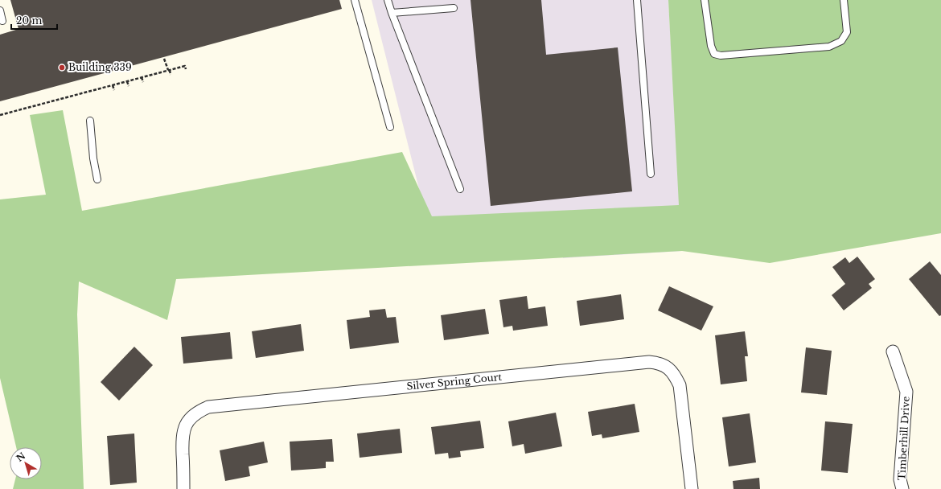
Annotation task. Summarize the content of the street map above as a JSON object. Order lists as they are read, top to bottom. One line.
{"streets":{"street":["Silver Spring Court","Timberhill Drive"]},"places":["Building 339"],"scale_bar":"20 m","north":"top left"}
